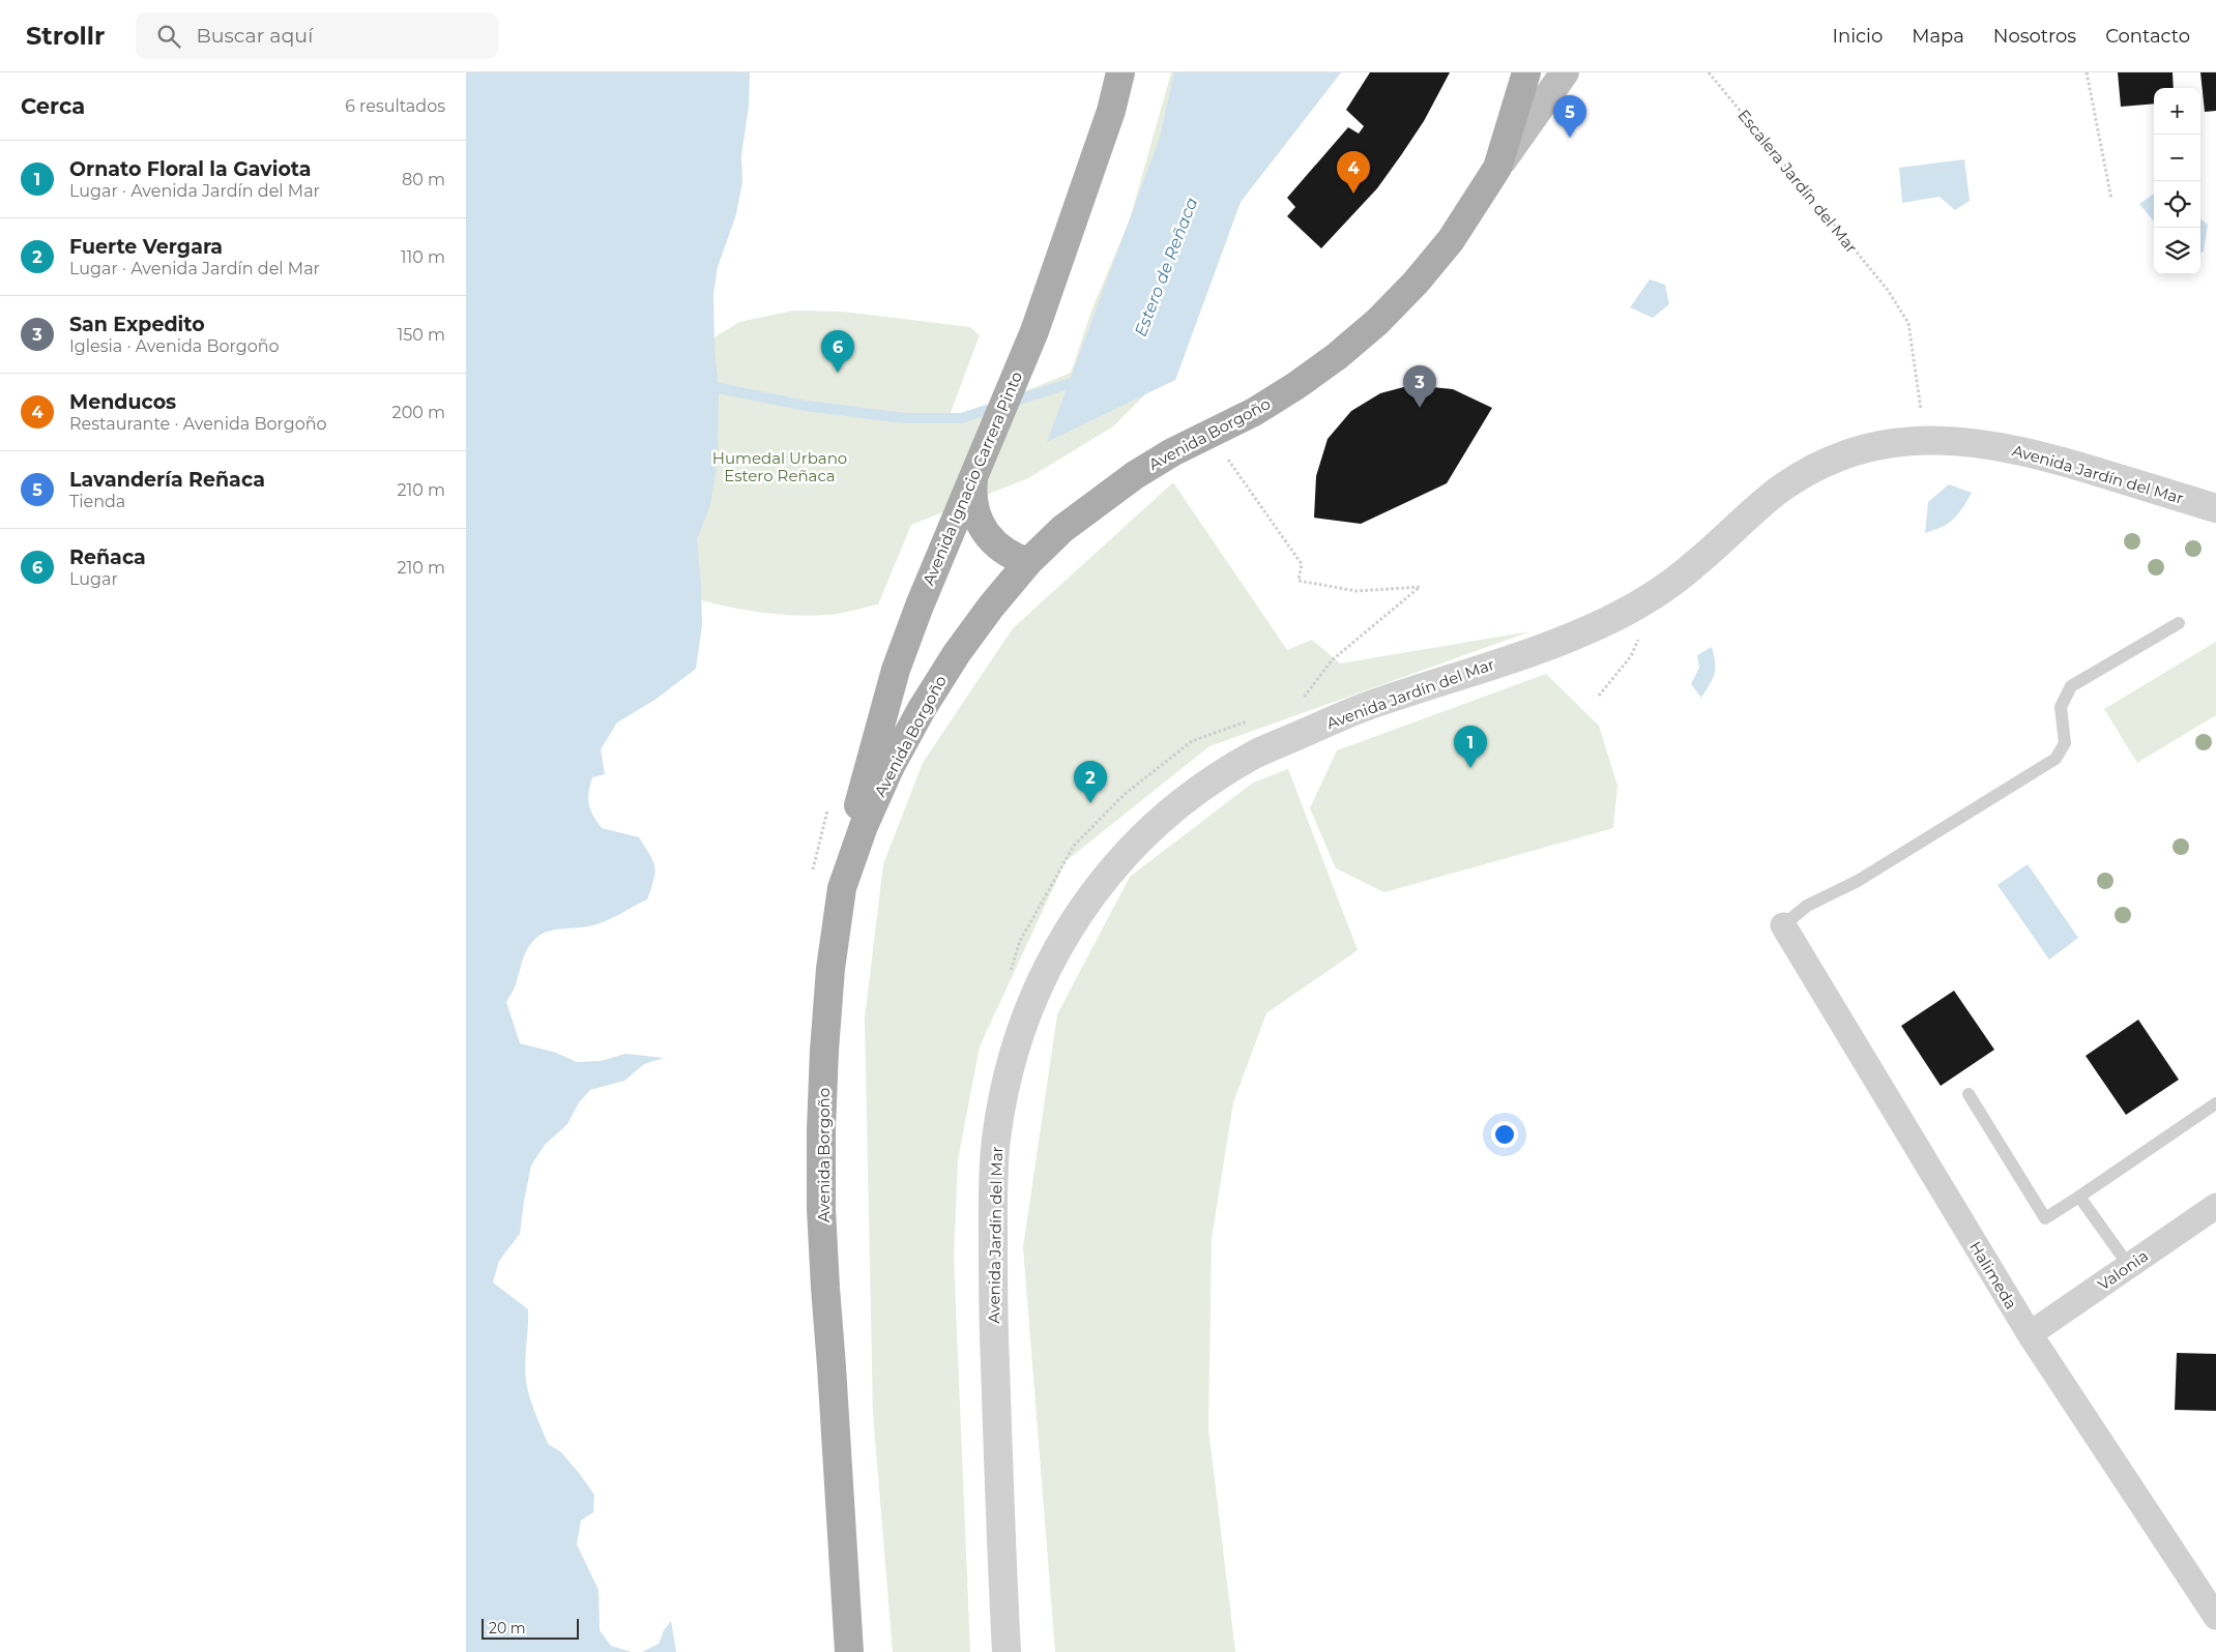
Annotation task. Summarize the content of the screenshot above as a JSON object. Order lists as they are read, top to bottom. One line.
{"streets":{"main road":["Avenida Borgoño","Avenida Ignacio Carrera Pinto"],"street":["Avenida Jardín del Mar","Valonia","Halimeda"],"path":["Escalera Jardín del Mar"]},"crossings":[["Escalera Jardín del Mar","Avenida Jardín del Mar"],["Avenida Borgoño","Avenida Ignacio Carrera Pinto"],["Valonia","Halimeda"]],"water":["Estero de Reñaca"],"parks":["Humedal Urbano Estero Reñaca"],"scale_bar":"20 m","page":{"header":"Strollr","search":"Buscar aquí","nav":["Inicio","Mapa","Nosotros","Contacto"],"heading":["Cerca","6 resultados"],"map_buttons":["+","−"],"pins":["5","4","6","3","1","2"],"list":[{"mark":"1","name":"Ornato Floral la Gaviota","note":"Lugar · Avenida Jardín del Mar","value":"80 m"},{"mark":"2","name":"Fuerte Vergara","note":"Lugar · Avenida Jardín del Mar","value":"110 m"},{"mark":"3","name":"San Expedito","note":"Iglesia · Avenida Borgoño","value":"150 m"},{"mark":"4","name":"Menducos","note":"Restaurante · Avenida Borgoño","value":"200 m"},{"mark":"5","name":"Lavandería Reñaca","note":"Tienda","value":"210 m"},{"mark":"6","name":"Reñaca","note":"Lugar","value":"210 m"}],"scale":"20 m"}}
